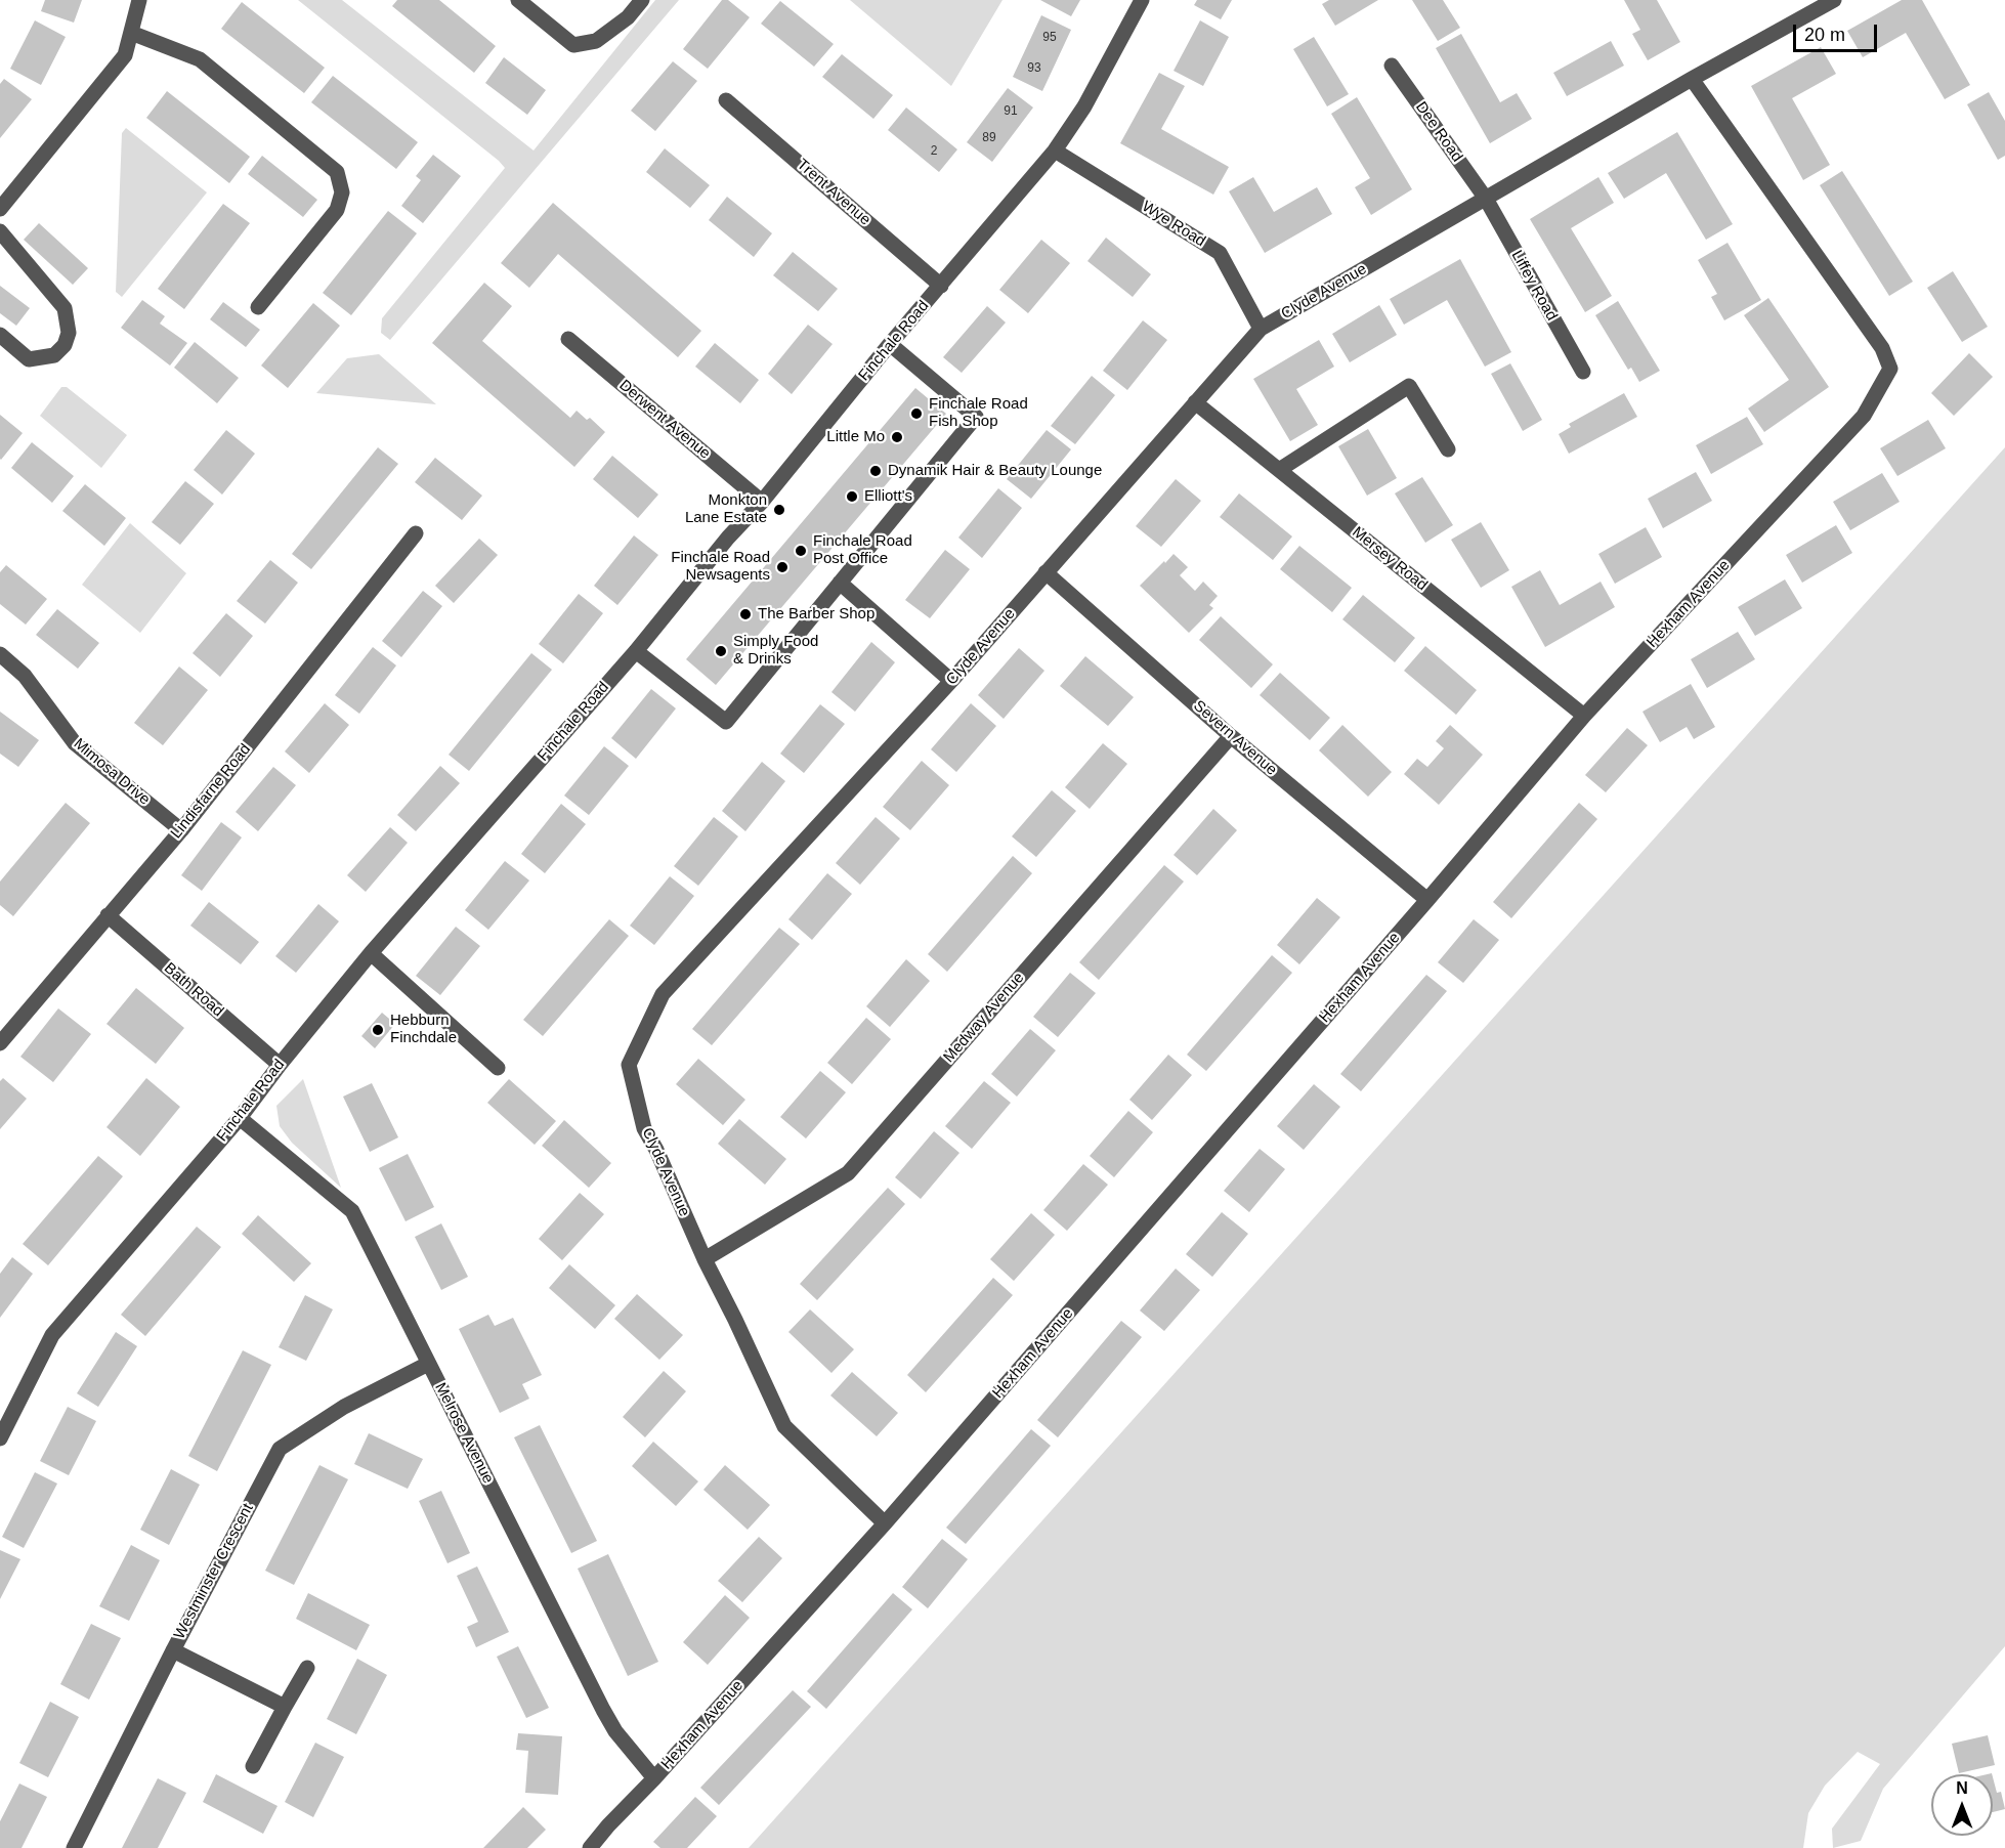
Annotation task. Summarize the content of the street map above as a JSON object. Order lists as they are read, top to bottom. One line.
{"streets":{"street":["Dee Road","Trent Avenue","Wye Road","Liffey Road","Clyde Avenue","Finchale Road","Derwent Avenue","Mersey Road","Hexham Avenue","Severn Avenue","Mimosa Drive","Lindisfarne Road","Bath Road","Medway Avenue","Melrose Avenue","Westminster Crescent"]},"crossings":[["Dee Road","Liffey Road"],["Dee Road","Clyde Avenue"],["Trent Avenue","Finchale Road"],["Wye Road","Clyde Avenue"],["Wye Road","Finchale Road"],["Liffey Road","Clyde Avenue"],["Clyde Avenue","Mersey Road"],["Clyde Avenue","Hexham Avenue"],["Clyde Avenue","Severn Avenue"],["Clyde Avenue","Medway Avenue"],["Finchale Road","Derwent Avenue"],["Finchale Road","Bath Road"],["Finchale Road","Melrose Avenue"],["Mersey Road","Hexham Avenue"],["Hexham Avenue","Severn Avenue"],["Hexham Avenue","Melrose Avenue"],["Severn Avenue","Medway Avenue"],["Mimosa Drive","Lindisfarne Road"],["Lindisfarne Road","Bath Road"],["Melrose Avenue","Westminster Crescent"]],"places":["Finchale Road Fish Shop","Little Mo","Dynamik Hair & Beauty Lounge","Elliott's","Monkton Lane Estate","Finchale Road Post Office","Finchale Road Newsagents","The Barber Shop","Simply Food & Drinks","Hebburn Finchdale"],"house_numbers":["95","93","91","89","2"],"scale_bar":"20 m","north":"top"}
